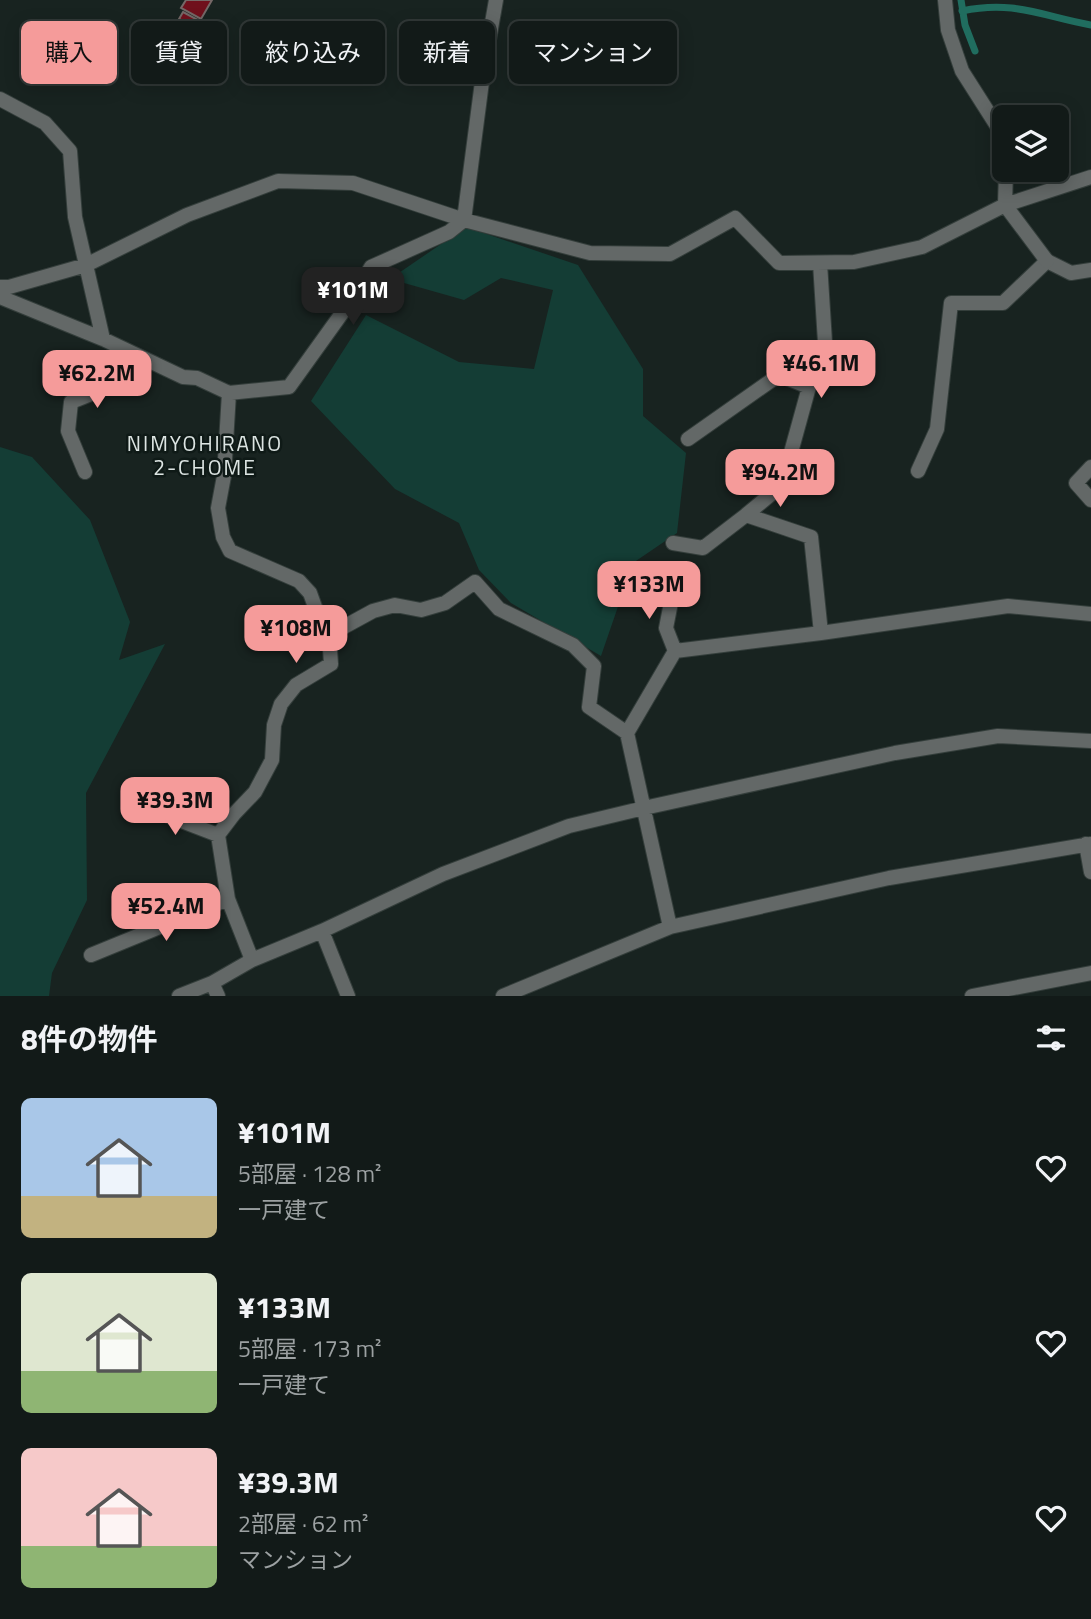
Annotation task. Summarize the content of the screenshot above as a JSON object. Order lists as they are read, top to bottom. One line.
{"districts":["NIMYOHIRANO 2-CHOME"],"page":{"chip":["購入","賃貸","絞り込み","新着","マンション"],"price":["¥101M","¥46.1M","¥62.2M","¥94.2M","¥133M","¥108M","¥39.3M","¥52.4M"],"heading":"8件の物件","list":[{"name":"¥101M","note":"5部屋 · 128 m² · 一戸建て"},{"name":"¥133M","note":"5部屋 · 173 m² · 一戸建て"},{"name":"¥39.3M","note":"2部屋 · 62 m² · マンション"}]}}
